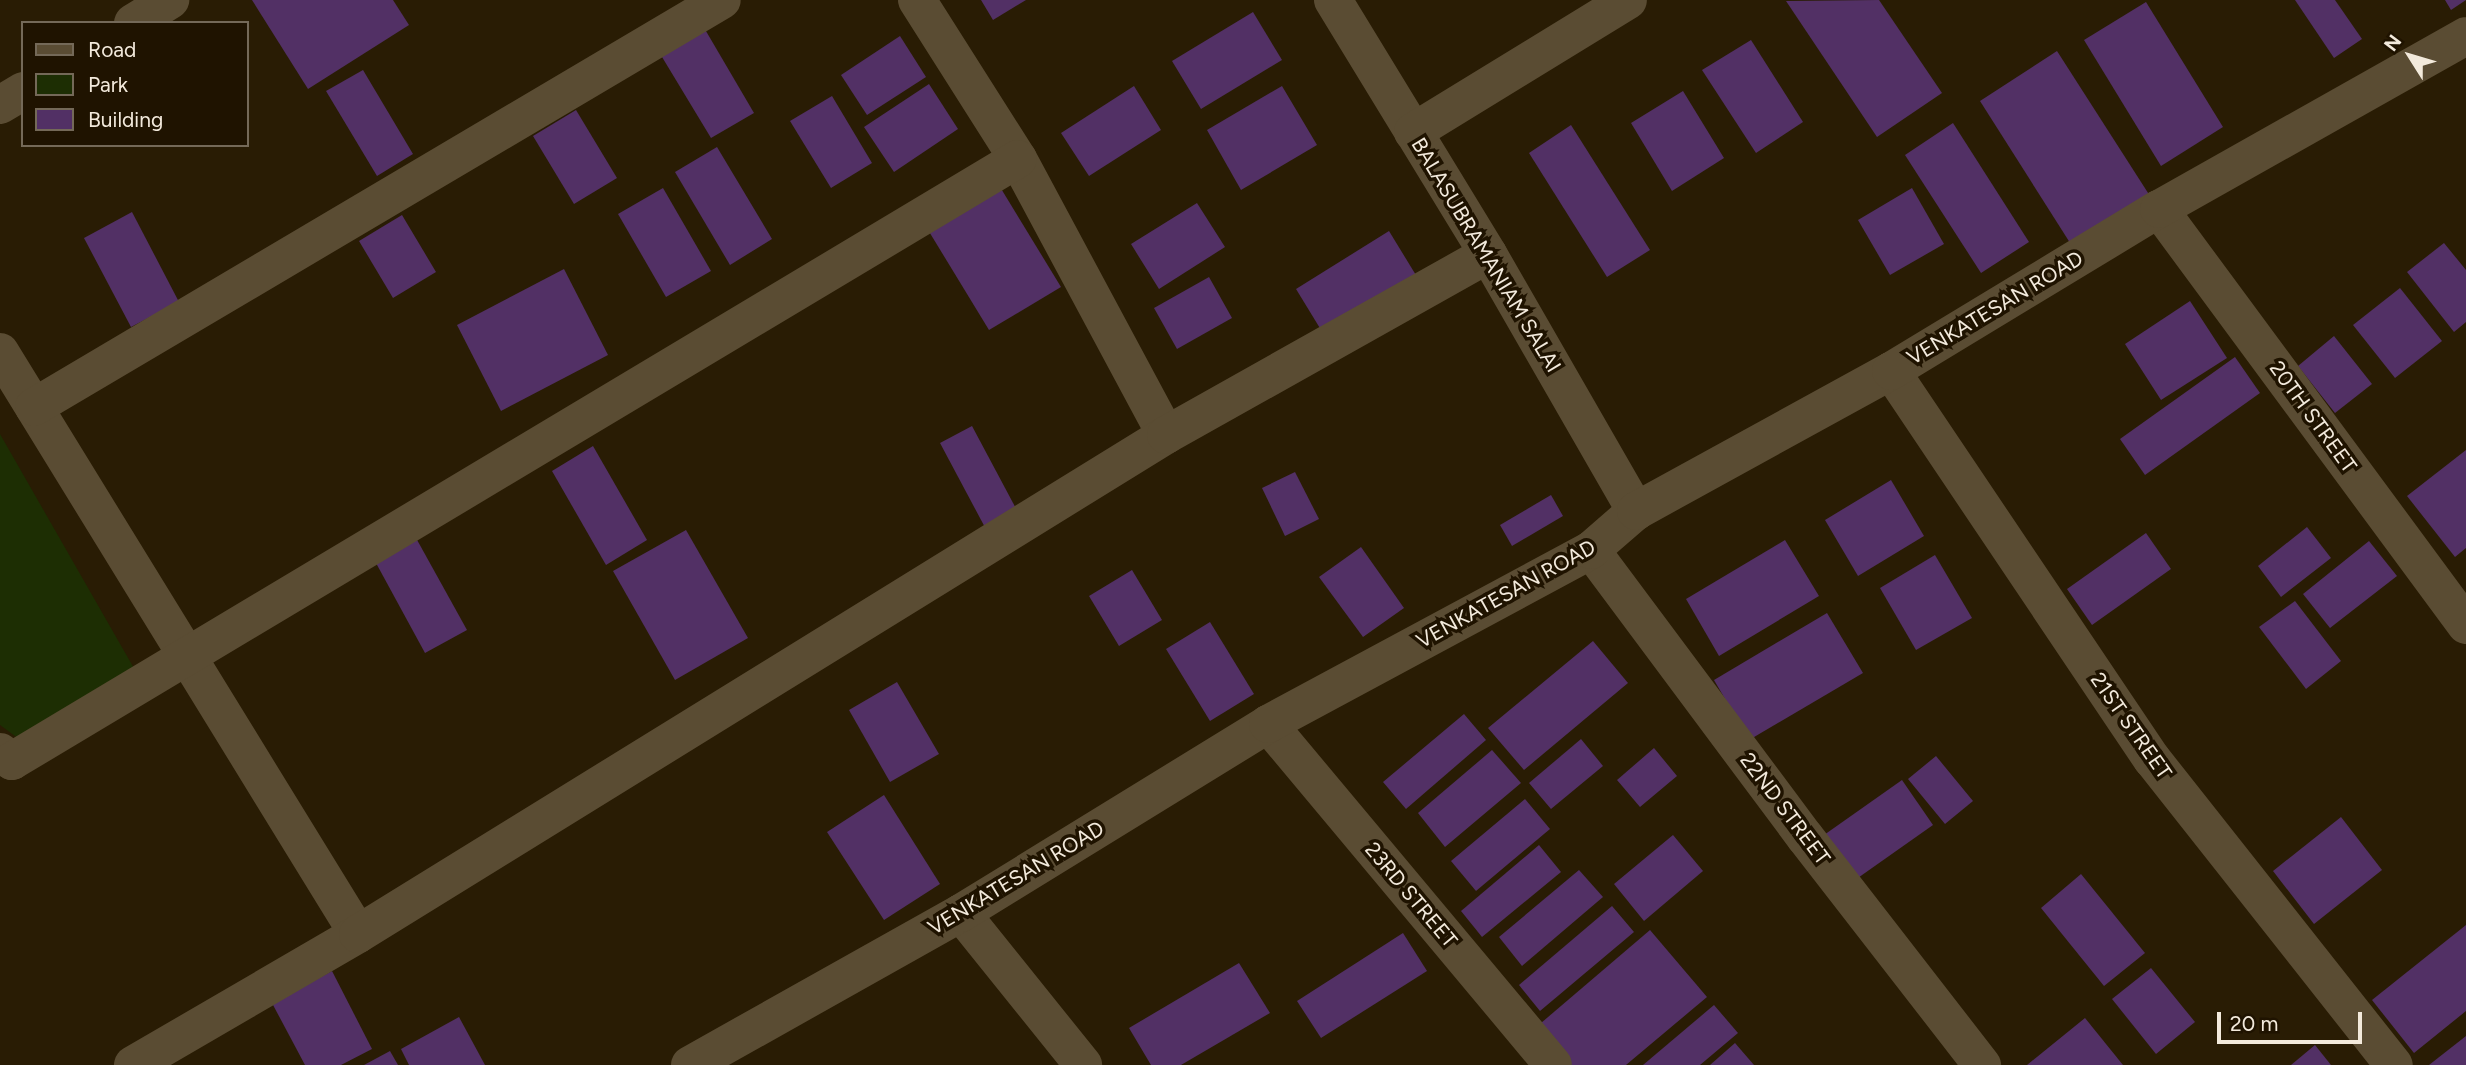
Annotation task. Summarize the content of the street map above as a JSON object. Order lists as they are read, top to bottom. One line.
{"streets":{"street":["BALASUBRAMANIAM SALAI","VENKATESAN ROAD","20TH STREET","21ST STREET","22ND STREET","23RD STREET"]},"crossings":[["BALASUBRAMANIAM SALAI","VENKATESAN ROAD"],["VENKATESAN ROAD","20TH STREET"],["VENKATESAN ROAD","21ST STREET"],["VENKATESAN ROAD","22ND STREET"],["VENKATESAN ROAD","23RD STREET"]],"legend":["Road","Park","Building"],"scale_bar":"20 m","north":"top left"}
